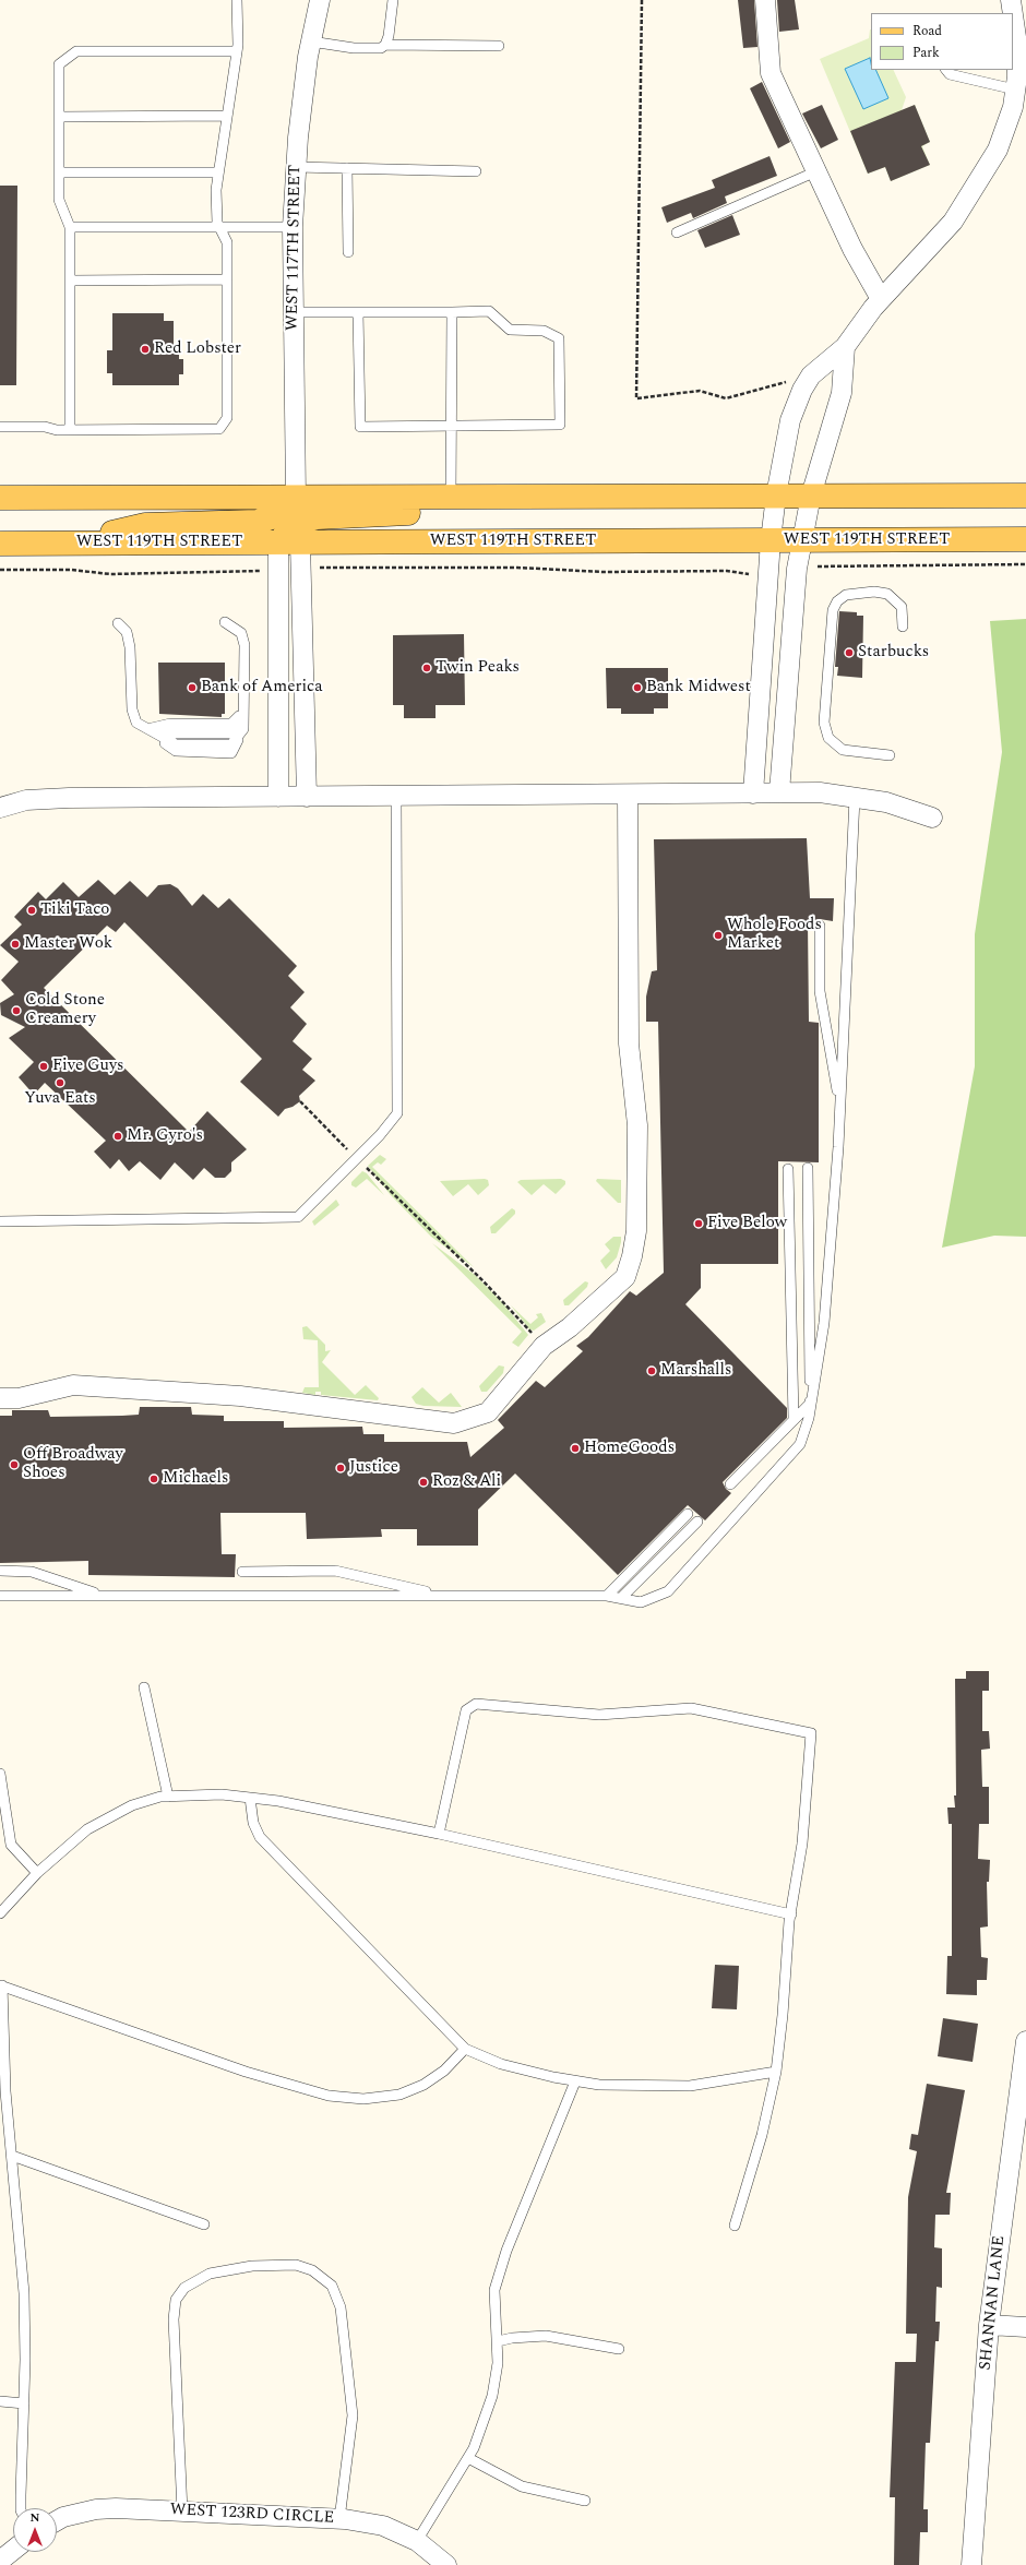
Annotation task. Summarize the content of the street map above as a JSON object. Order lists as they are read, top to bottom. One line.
{"streets":{"main road":["WEST 119TH STREET"],"street":["WEST 117TH STREET","SHANNAN LANE","WEST 123RD CIRCLE"]},"crossings":[["WEST 117TH STREET","WEST 119TH STREET"]],"places":["Red Lobster","Starbucks","Twin Peaks","Bank of America","Bank Midwest","Tiki Taco","Whole Foods Market","Master Wok","Cold Stone Creamery","Five Guys","Yuva Eats","Mr. Gyro's","Five Below","Marshalls","HomeGoods","Off Broadway Shoes","Justice","Michaels","Roz & Ali"],"legend":["Road","Park"],"north":"top"}
